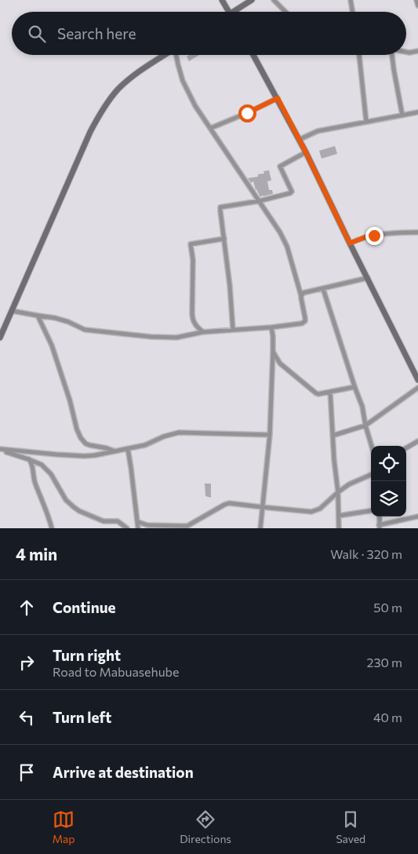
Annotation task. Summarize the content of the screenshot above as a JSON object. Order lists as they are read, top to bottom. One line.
{"page":{"search":"Search here","heading":["4 min","Walk · 320 m"],"list":[["Continue","50 m"],["Turn right","Road to Mabuasehube","230 m"],["Turn left","40 m"],"Arrive at destination"],"nav":["Map","Directions","Saved"]}}
